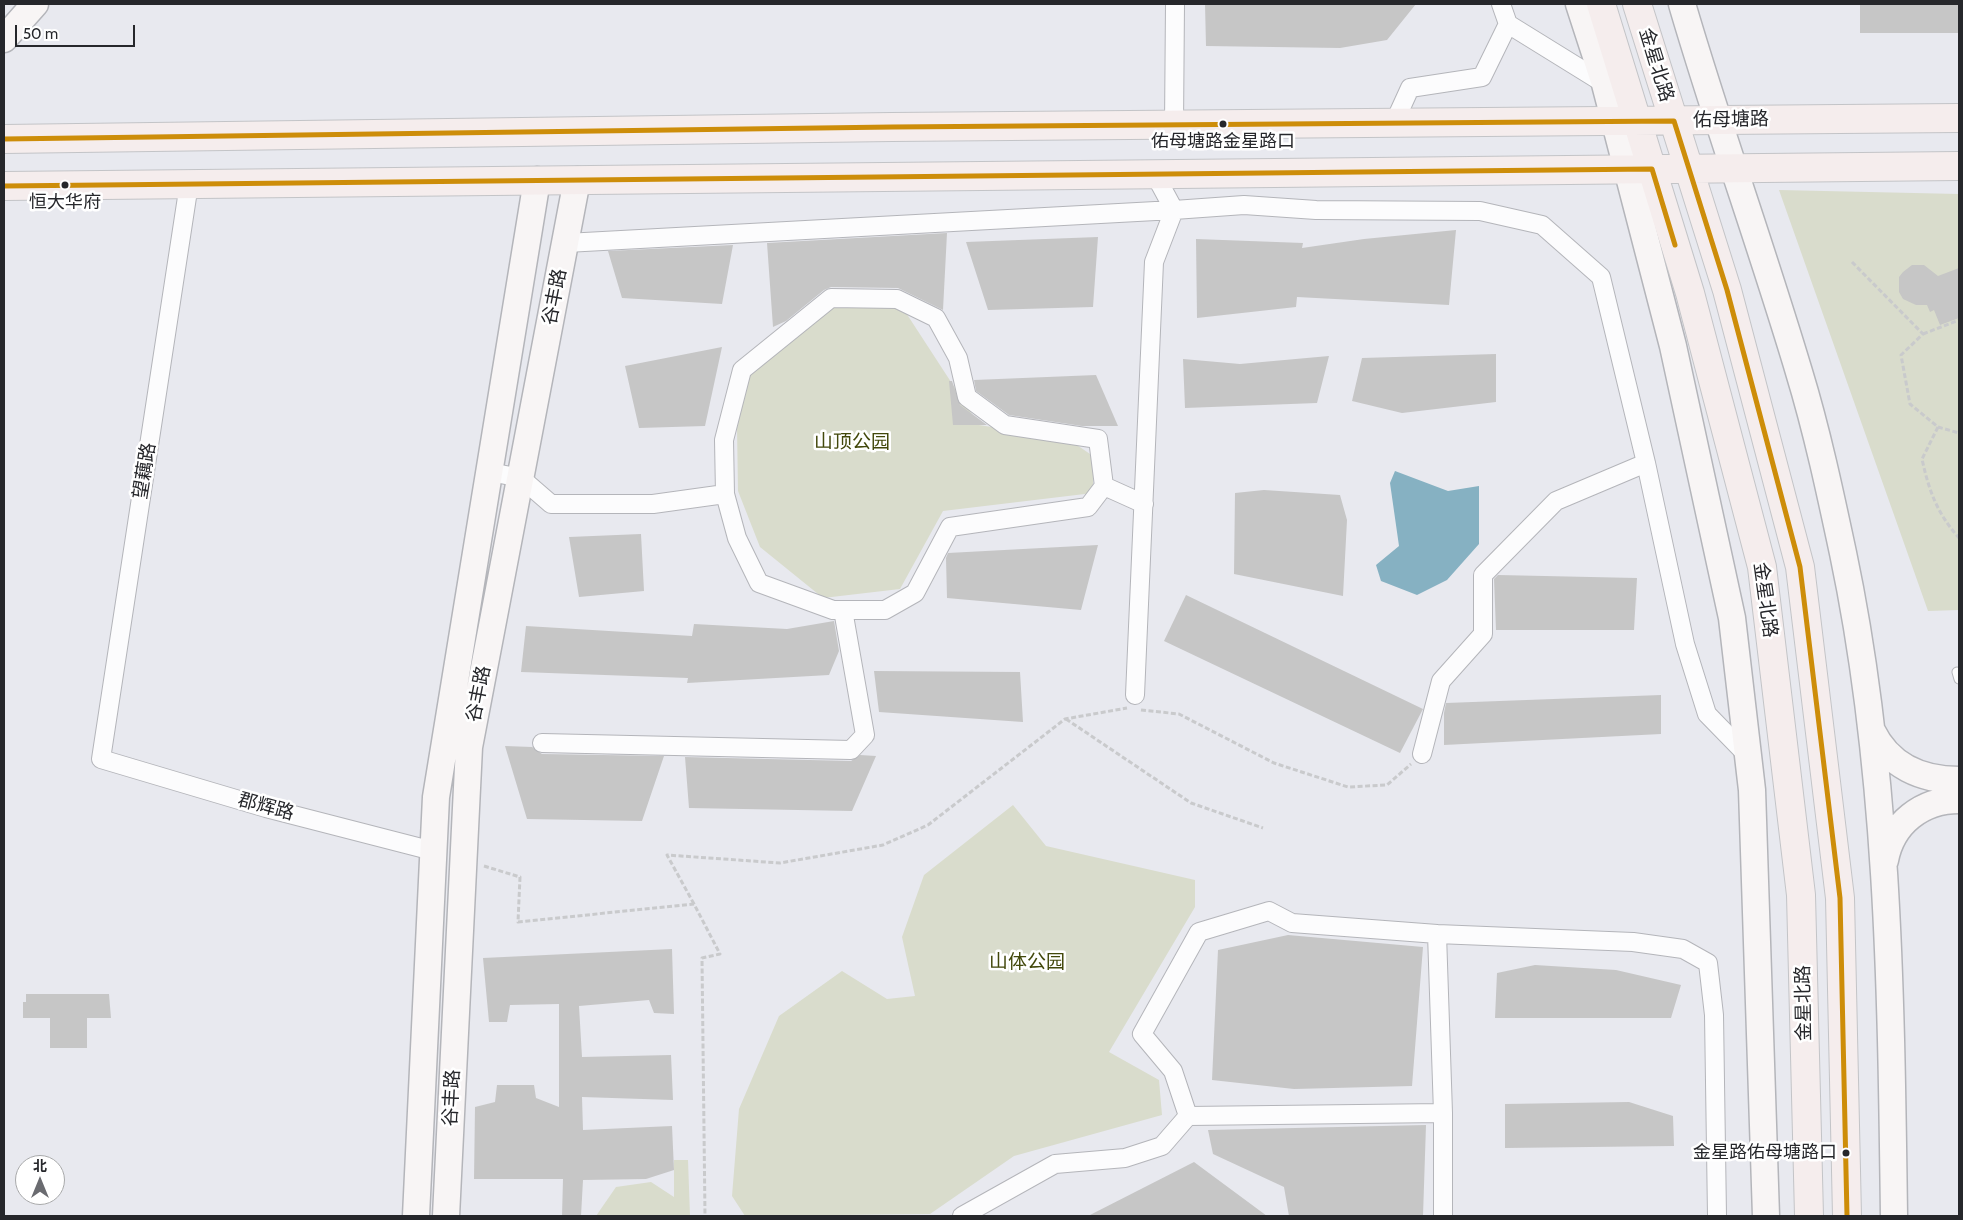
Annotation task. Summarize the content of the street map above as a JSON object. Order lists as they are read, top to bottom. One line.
{"streets":{"main road":["金星北路","佑母塘路"],"street":["谷丰路","望藕路","郡辉路"]},"crossings":[["金星北路","佑母塘路"],["谷丰路","郡辉路"],["望藕路","郡辉路"]],"parks":["山顶公园","山体公园"],"places":["佑母塘路金星路口","恒大华府","金星路佑母塘路口"],"scale_bar":"50 m","north":"top"}
